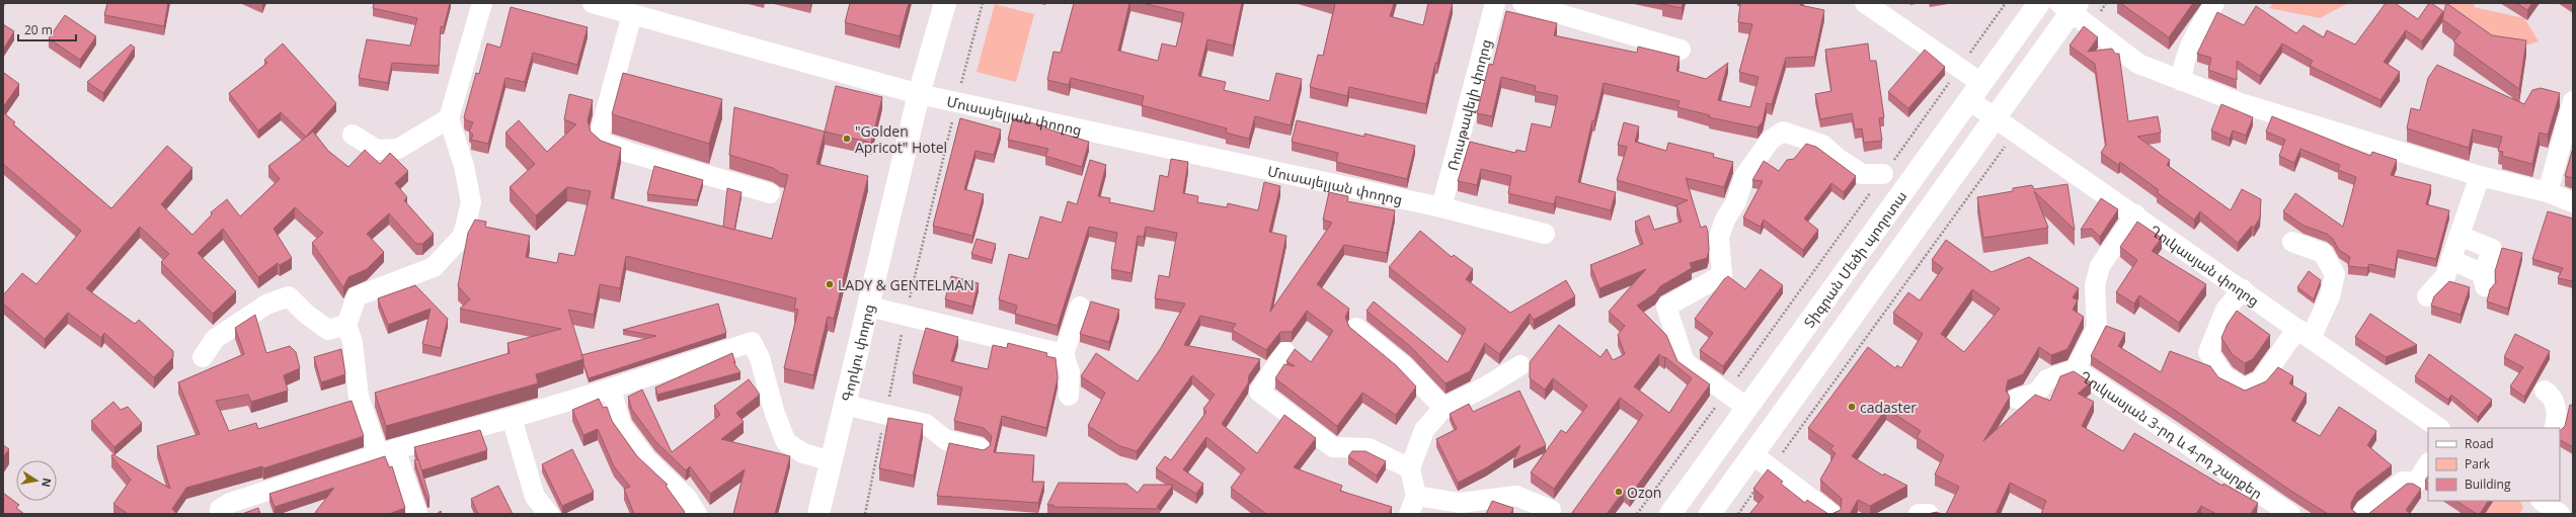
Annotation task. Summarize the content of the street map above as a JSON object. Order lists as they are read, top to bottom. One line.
{"streets":{"main road":["Տիգրան Մեծի պողոտա","Գորկու փողոց"],"street":["Ռուսթավելի փողոց","Մուսայելյան փողոց","Ղուկասյան փողոց","Ղուկասյան 3-րդ և 4-րդ շարքեր"]},"crossings":[["Ռուսթավելի փողոց","Մուսայելյան փողոց"],["Մուսայելյան փողոց","Գորկու փողոց"],["Տիգրան Մեծի պողոտա","Ղուկասյան փողոց"],["Ղուկասյան փողոց","Ղուկասյան 3-րդ և 4-րդ շարքեր"]],"places":["\"Golden Apricot\" Hotel","LADY & GENTELMAN","cadaster","Ozon"],"legend":["Road","Park","Building"],"scale_bar":"20 m","north":"right"}
